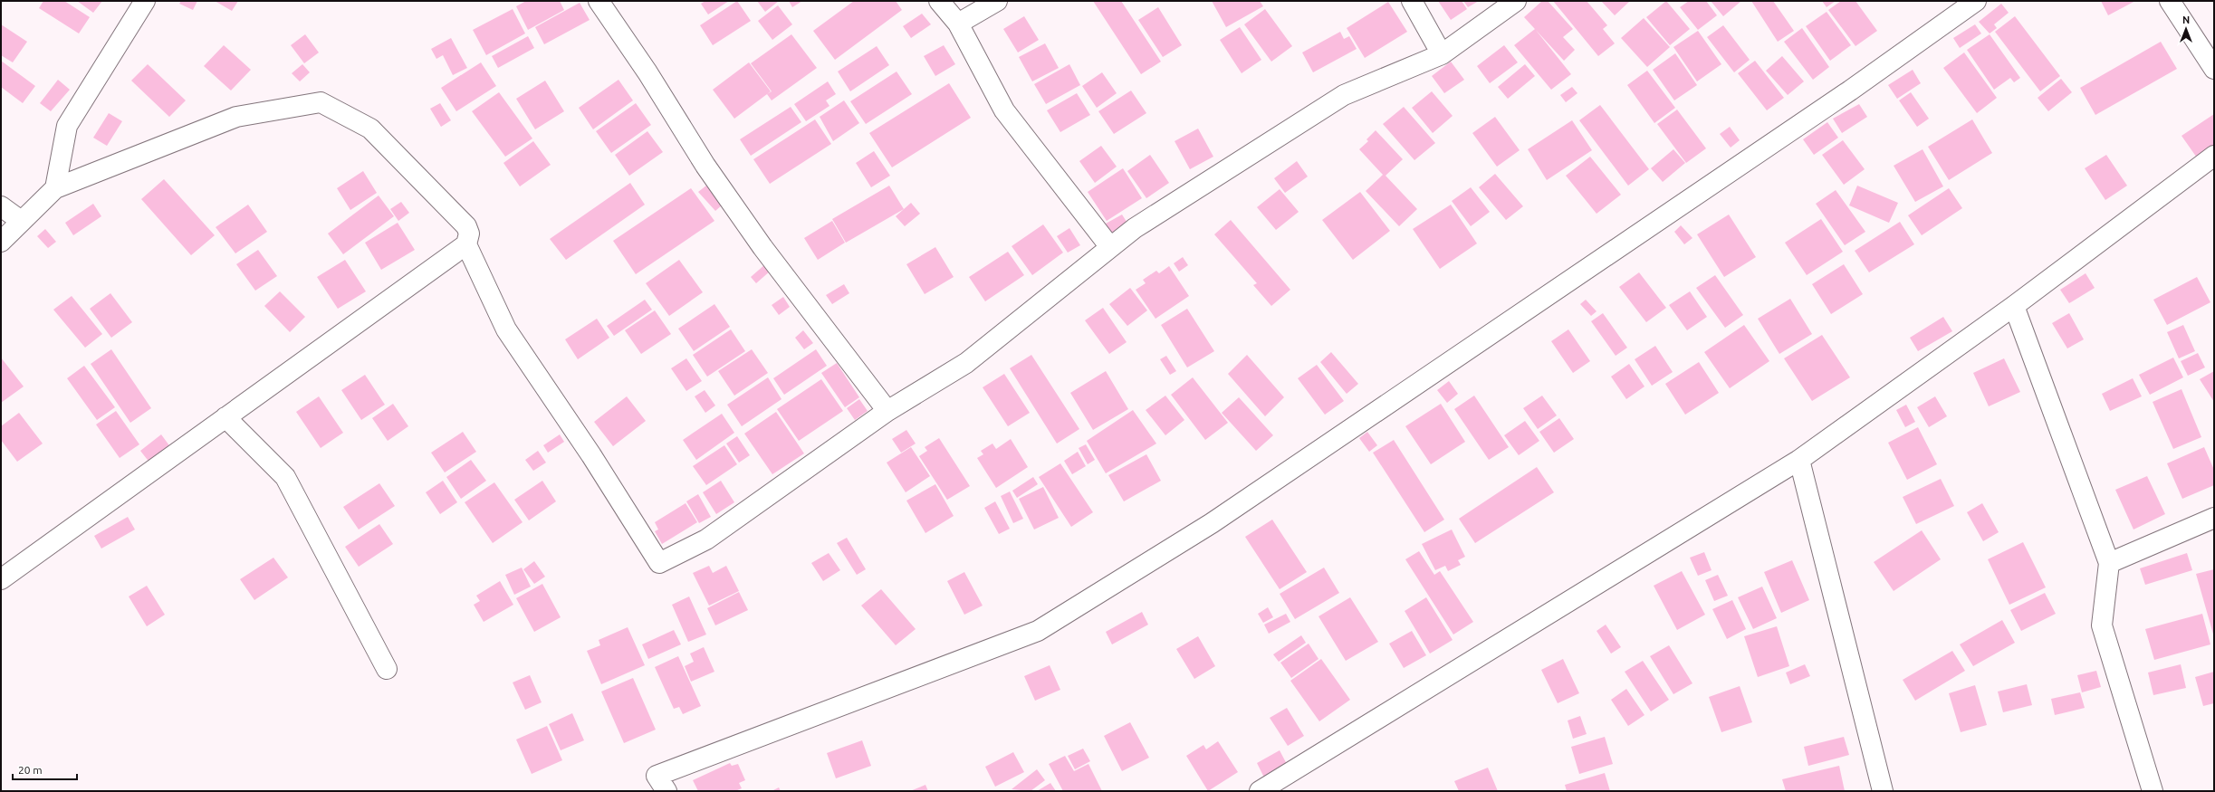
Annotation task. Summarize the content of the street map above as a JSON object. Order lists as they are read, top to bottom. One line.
{"scale_bar":"20 m","north":"top"}
